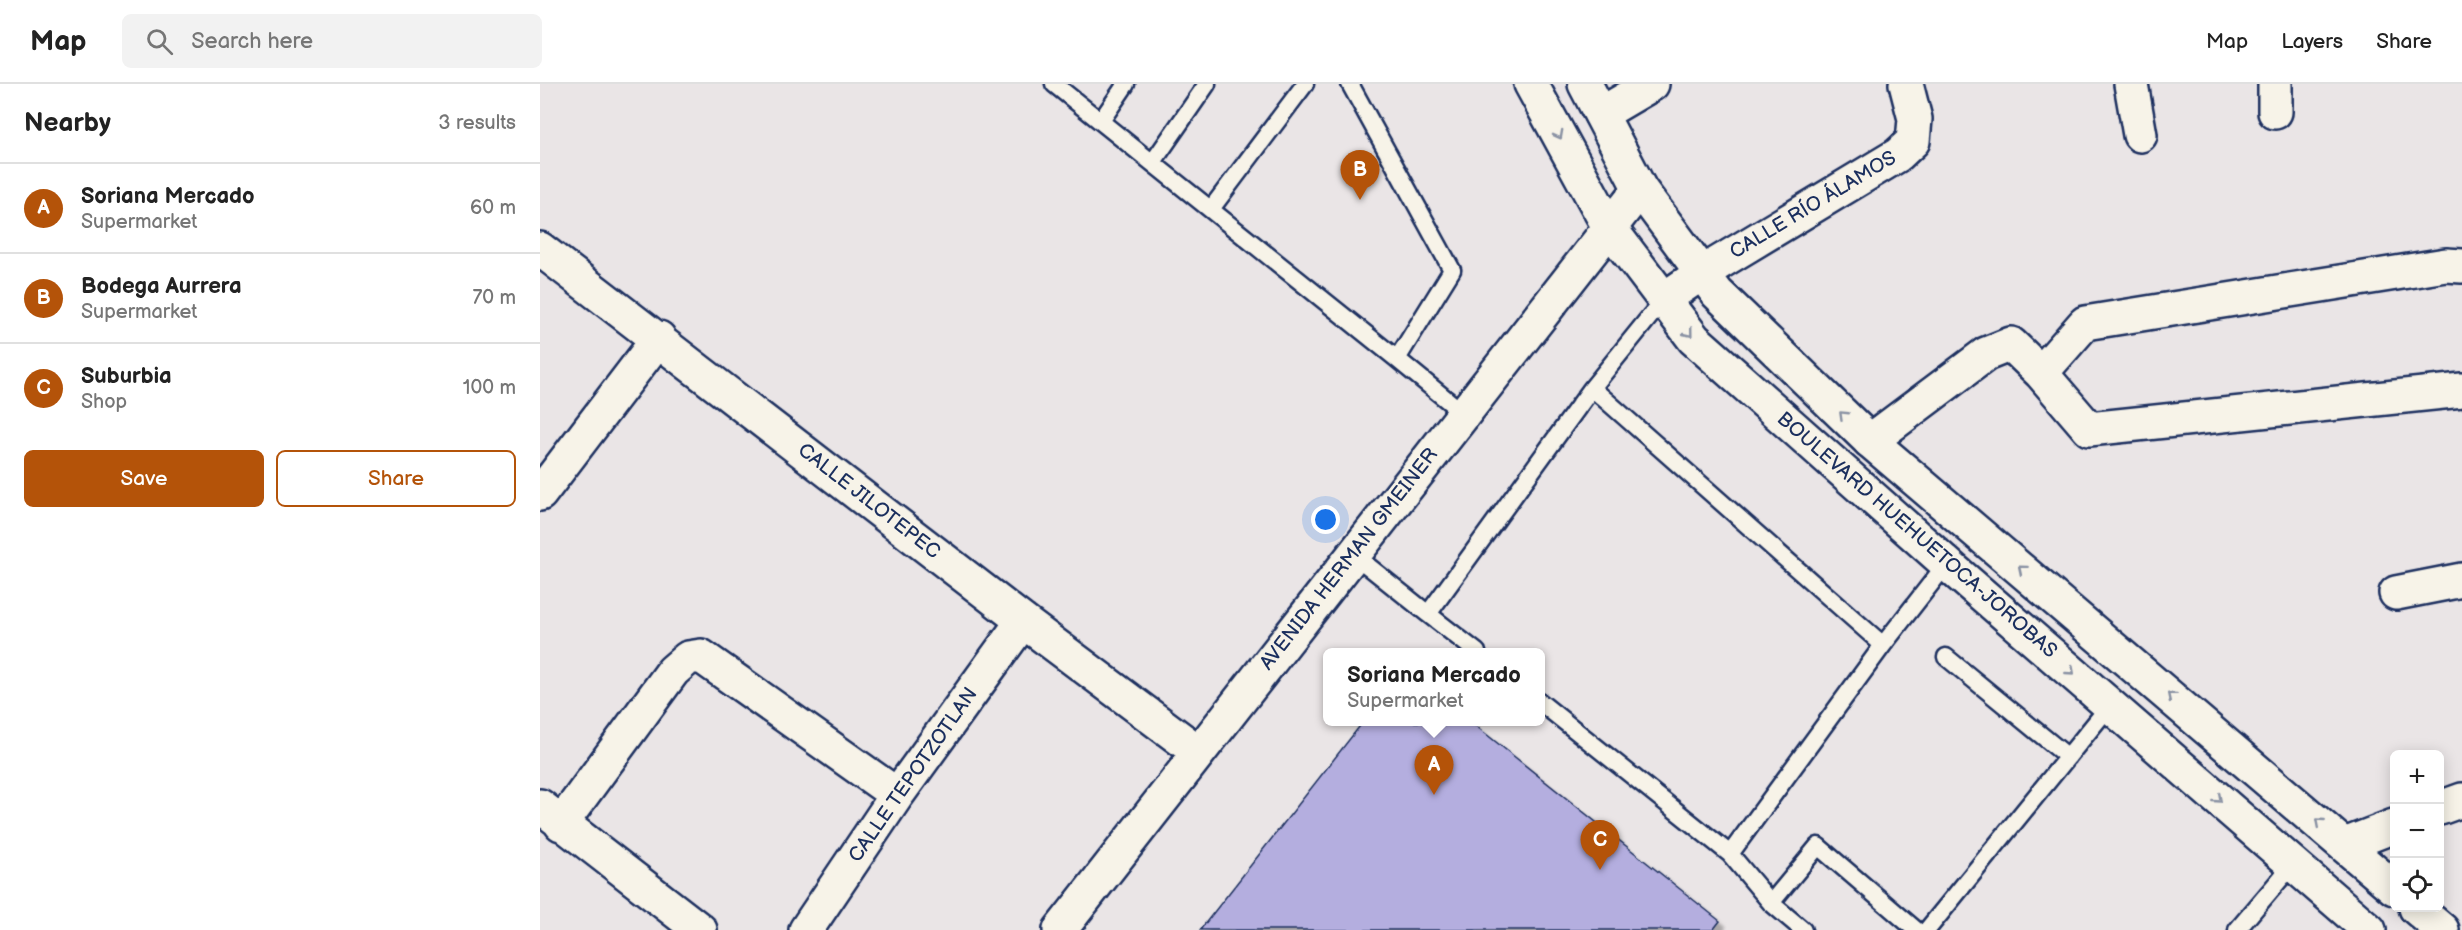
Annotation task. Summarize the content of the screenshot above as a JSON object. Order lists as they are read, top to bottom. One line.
{"streets":{"street":["CALLE RÍO ÁLAMOS","CALLE JILOTEPEC","BOULEVARD HUEHUETOCA-JOROBAS","AVENIDA HERMAN GMEINER","CALLE TEPOTZOTLAN"]},"crossings":[["CALLE RÍO ÁLAMOS","BOULEVARD HUEHUETOCA-JOROBAS"],["CALLE JILOTEPEC","AVENIDA HERMAN GMEINER"],["CALLE JILOTEPEC","CALLE TEPOTZOTLAN"],["BOULEVARD HUEHUETOCA-JOROBAS","AVENIDA HERMAN GMEINER"]],"page":{"header":"Map","search":"Search here","nav":["Map","Layers","Share"],"heading":["Nearby","3 results"],"pins":["B","A","C"],"list":[{"mark":"A","name":"Soriana Mercado","note":"Supermarket","value":"60 m"},{"mark":"B","name":"Bodega Aurrera","note":"Supermarket","value":"70 m"},{"mark":"C","name":"Suburbia","note":"Shop","value":"100 m"}],"buttons":["Save","Share"],"popup":["Soriana Mercado","Supermarket"],"map_buttons":["+","−"]}}
